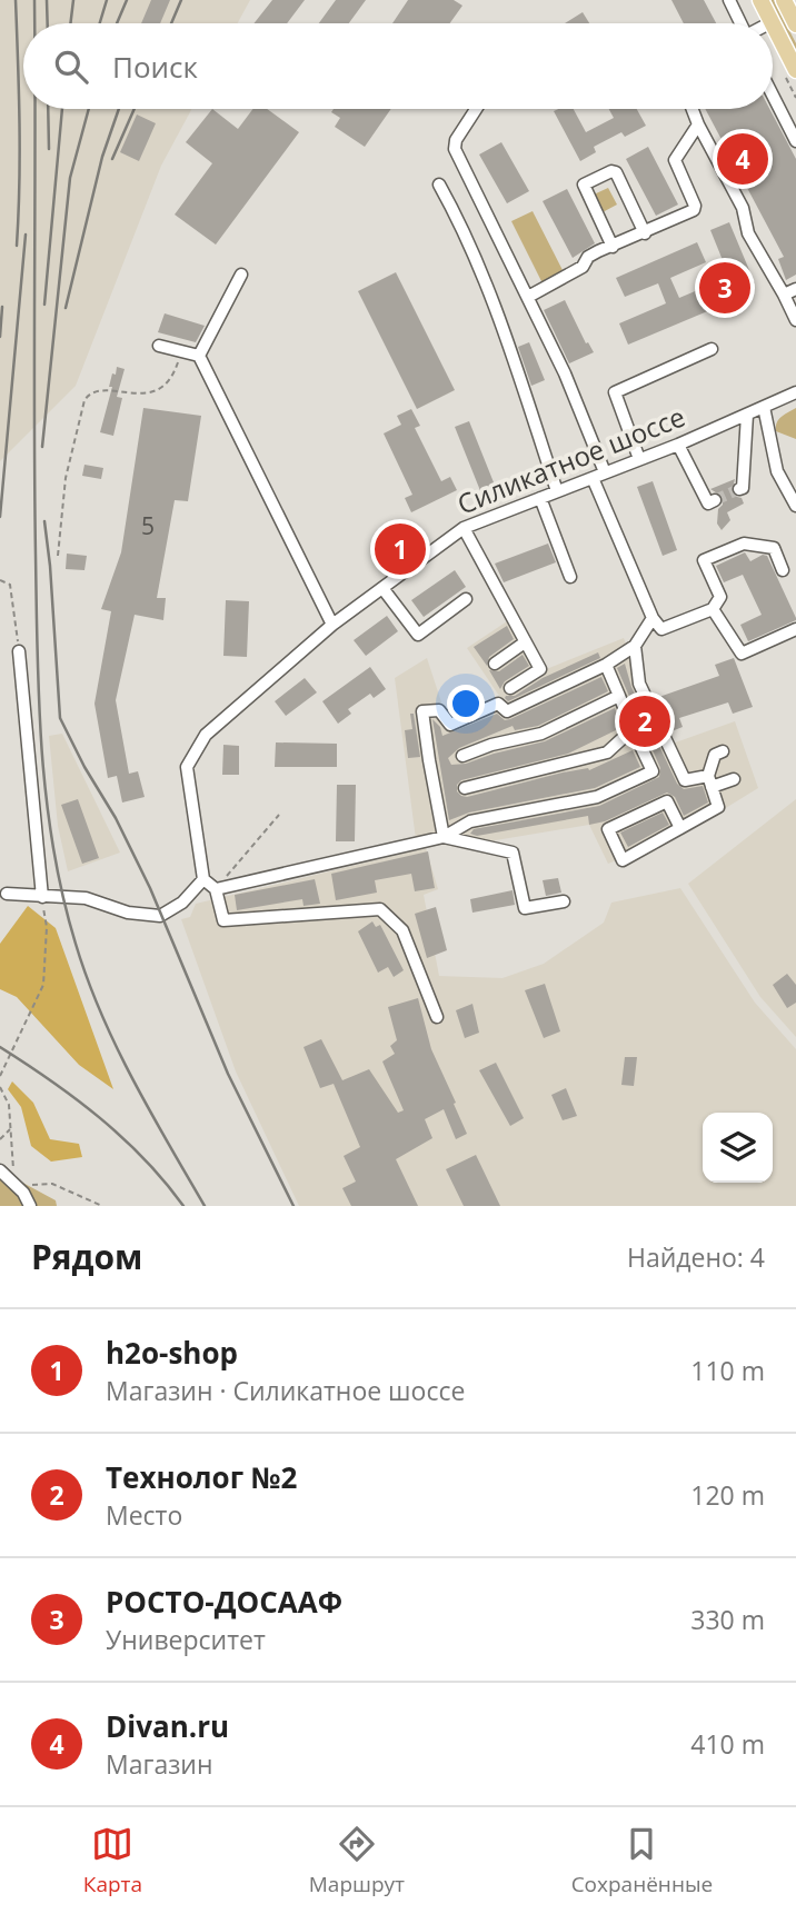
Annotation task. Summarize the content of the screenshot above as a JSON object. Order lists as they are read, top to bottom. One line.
{"streets":{"street":["Силикатное шоссе"]},"house_numbers":["5"],"page":{"search":"Поиск","pins":["4","3","1","2"],"heading":["Рядом","Найдено: 4"],"list":[{"mark":"1","name":"h2o-shop","note":"Магазин · Силикатное шоссе","value":"110 m"},{"mark":"2","name":"Технолог №2","note":"Место","value":"120 m"},{"mark":"3","name":"РОСТО-ДОСААФ","note":"Университет","value":"330 m"},{"mark":"4","name":"Divan.ru","note":"Магазин","value":"410 m"}],"nav":["Карта","Маршрут","Сохранённые"]}}
